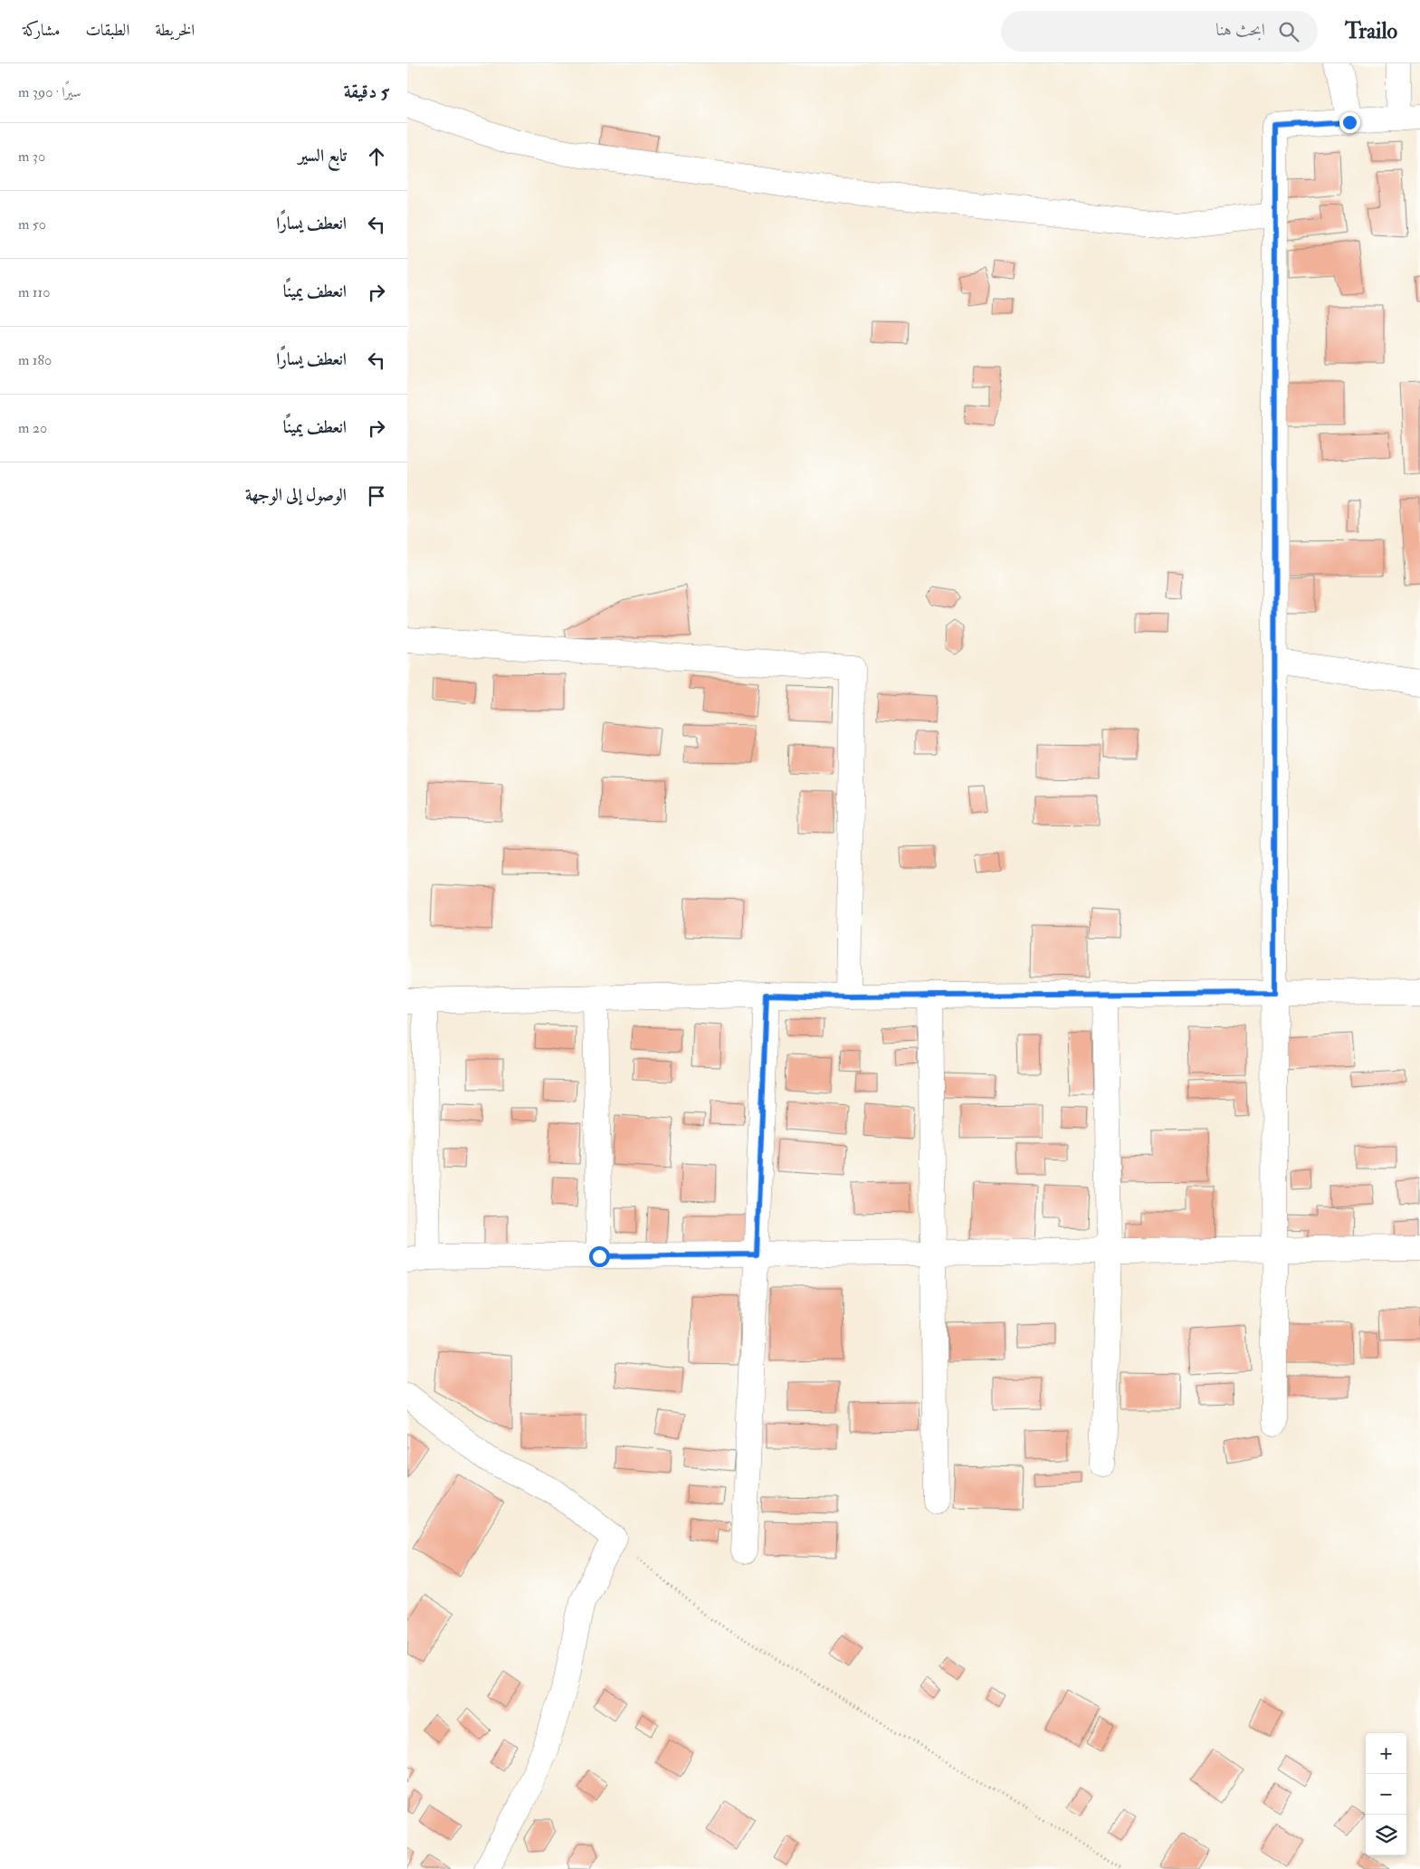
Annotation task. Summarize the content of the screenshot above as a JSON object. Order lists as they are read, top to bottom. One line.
{"page":{"header":"Trailo","search":"ابحث هنا","nav":["الخريطة","الطبقات","مشاركة"],"heading":["5 دقيقة","سيرًا · 390 m"],"list":[["تابع السير","30 m"],["انعطف يسارًا","50 m"],["انعطف يمينًا","110 m"],["انعطف يسارًا","180 m"],["انعطف يمينًا","20 m"],"الوصول إلى الوجهة"],"map_buttons":["+","−"]}}
